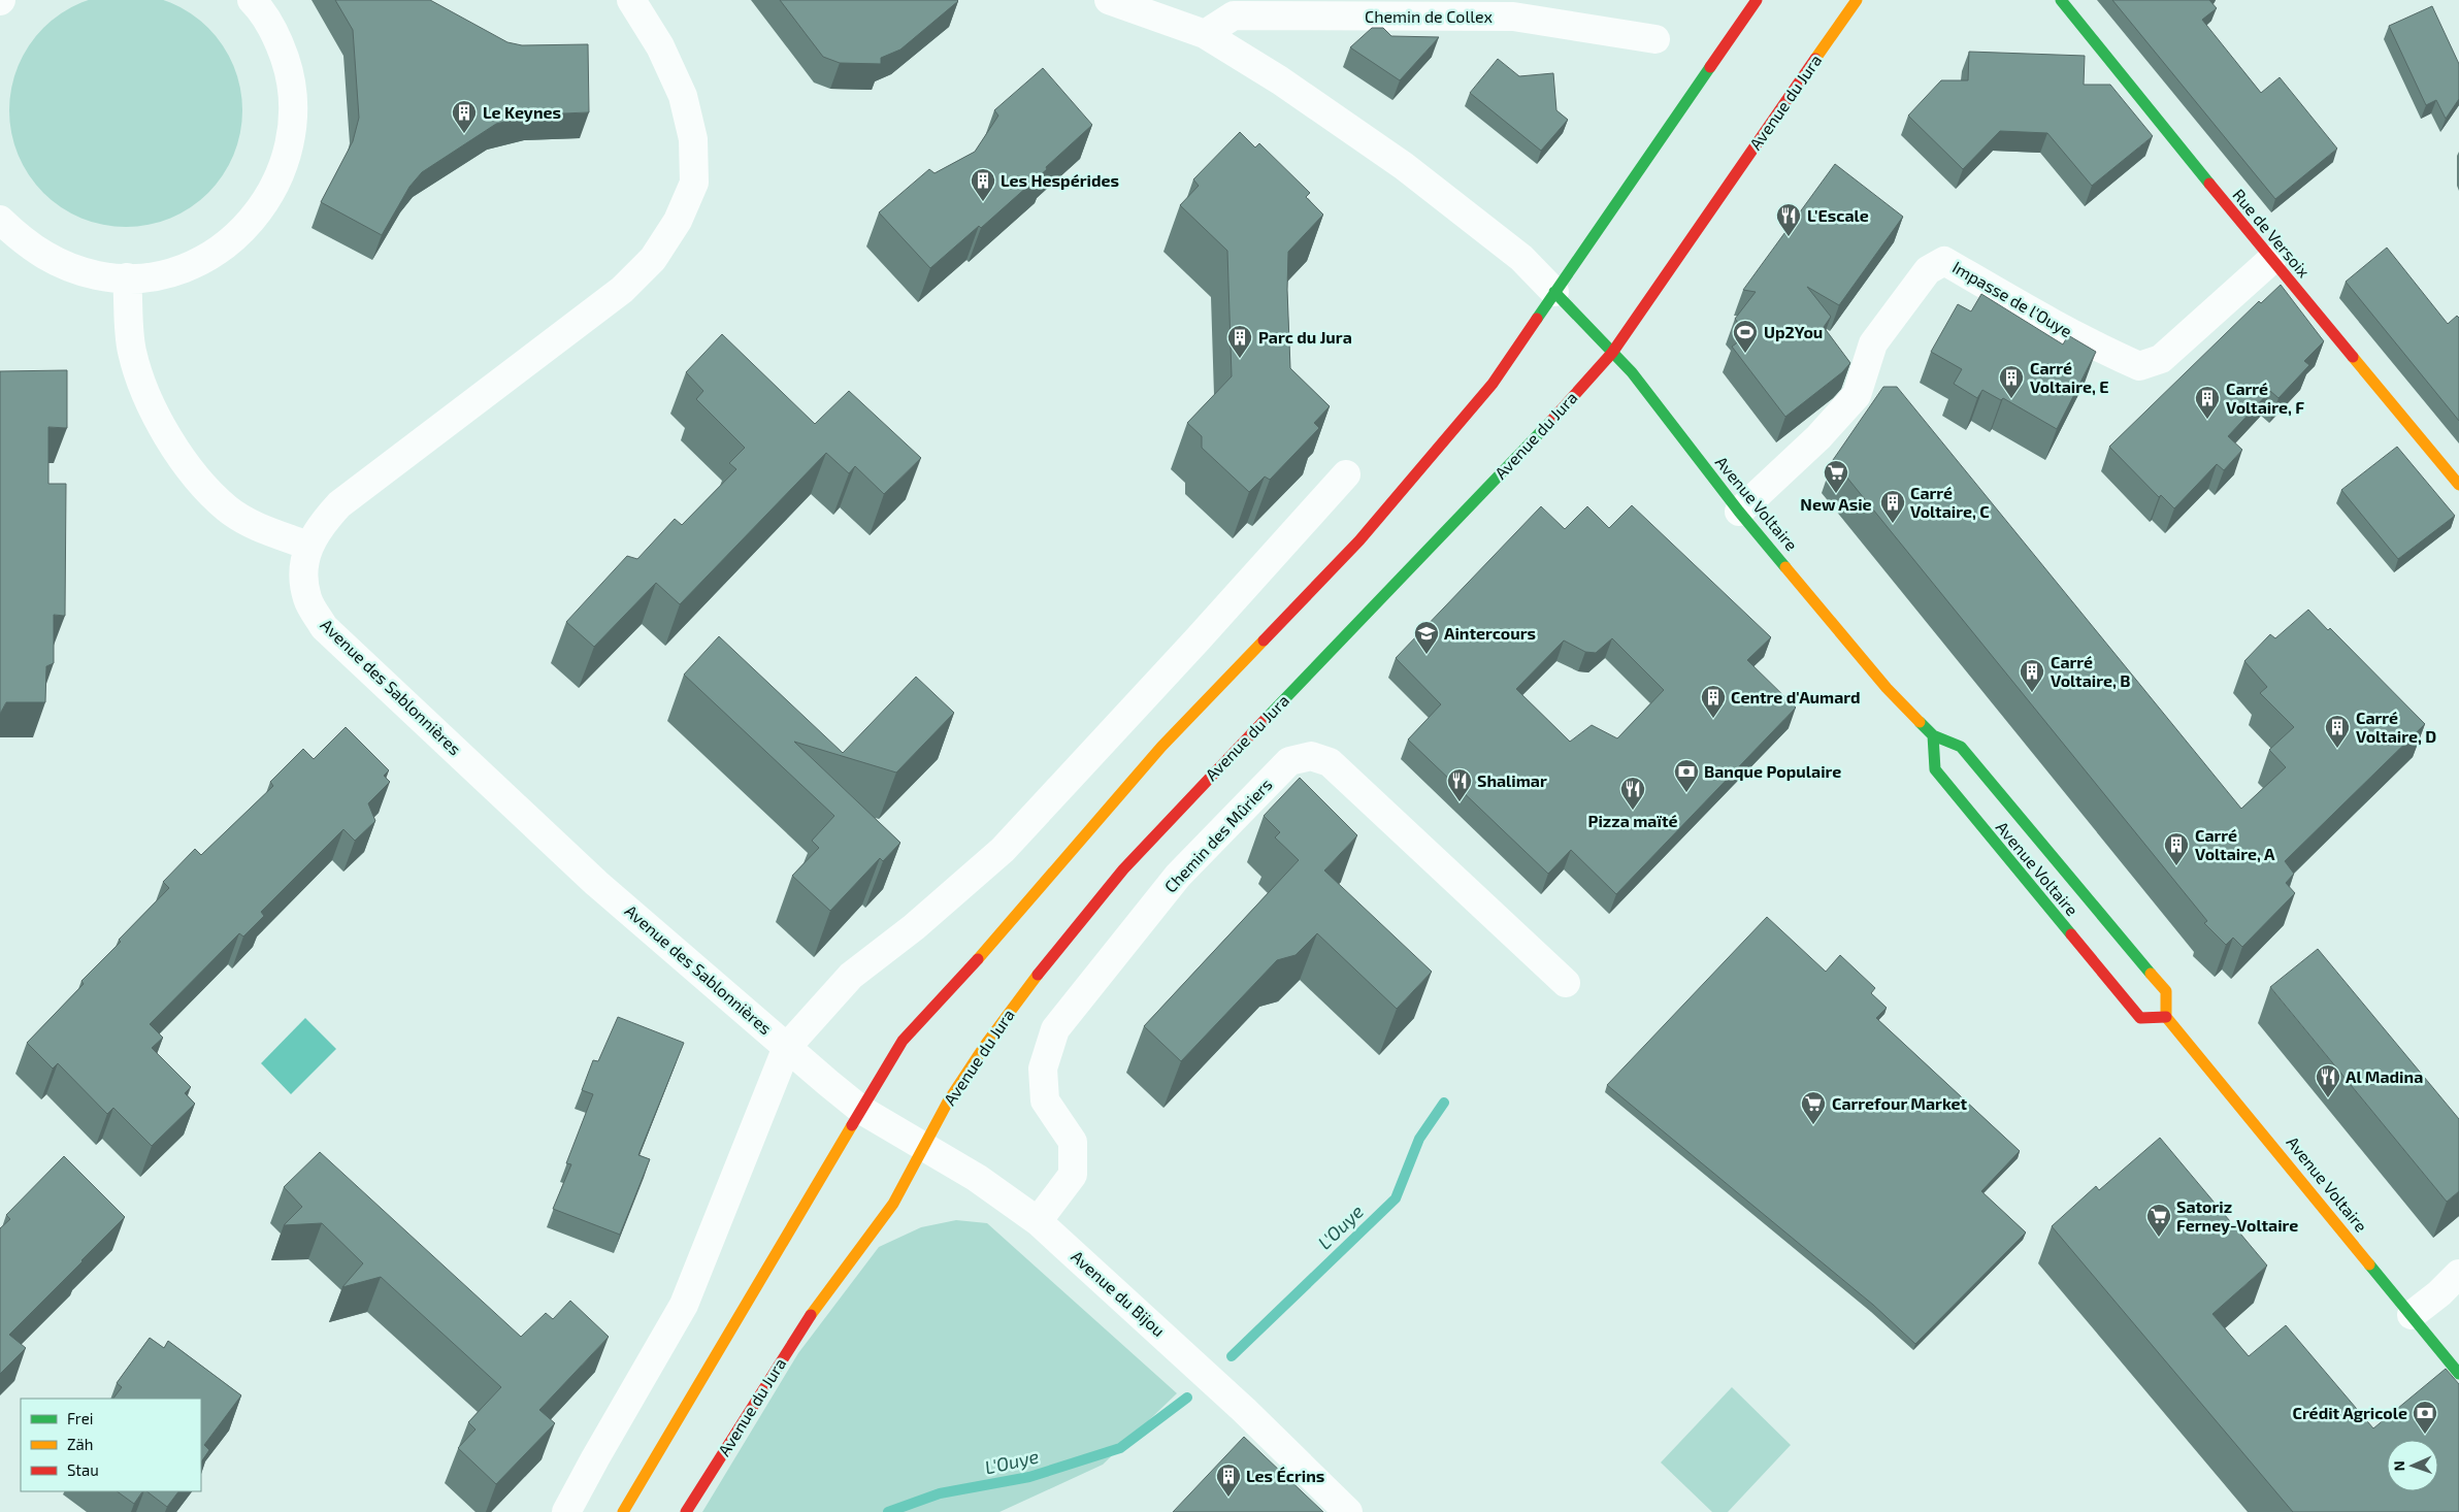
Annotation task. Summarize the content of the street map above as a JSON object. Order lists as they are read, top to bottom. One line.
{"streets":{"main road":["Avenue du Jura","Rue de Versoix","Avenue Voltaire"],"street":["Chemin de Collex","Impasse de l'Ouye","Avenue des Sablonnières","Chemin des Mûriers","Avenue du Bijou"]},"crossings":[["Avenue du Jura","Avenue Voltaire"],["Avenue du Jura","Avenue du Bijou"],["Rue de Versoix","Impasse de l'Ouye"],["Impasse de l'Ouye","Avenue Voltaire"],["Avenue des Sablonnières","Avenue du Bijou"],["Chemin des Mûriers","Avenue du Bijou"]],"water":["L'Ouye"],"places":{"building":["Le Keynes","Les Hespérides","Parc du Jura","Carré Voltaire, E","Carré Voltaire, F","Carré Voltaire, C","Carré Voltaire, B","Centre d'Aumard","Carré Voltaire, D","Carré Voltaire, A","Les Écrins"],"restaurant":["L'Escale","Shalimar","Pizza maïté","Al Madina"],"sports":["Up2You"],"supermarket":["New Asie","Carrefour Market","Satoriz Ferney-Voltaire"],"school or university":["Aintercours"],"bank":["Banque Populaire","Crédit Agricole"]},"legend":["Frei","Zäh","Stau"],"north":"left"}
